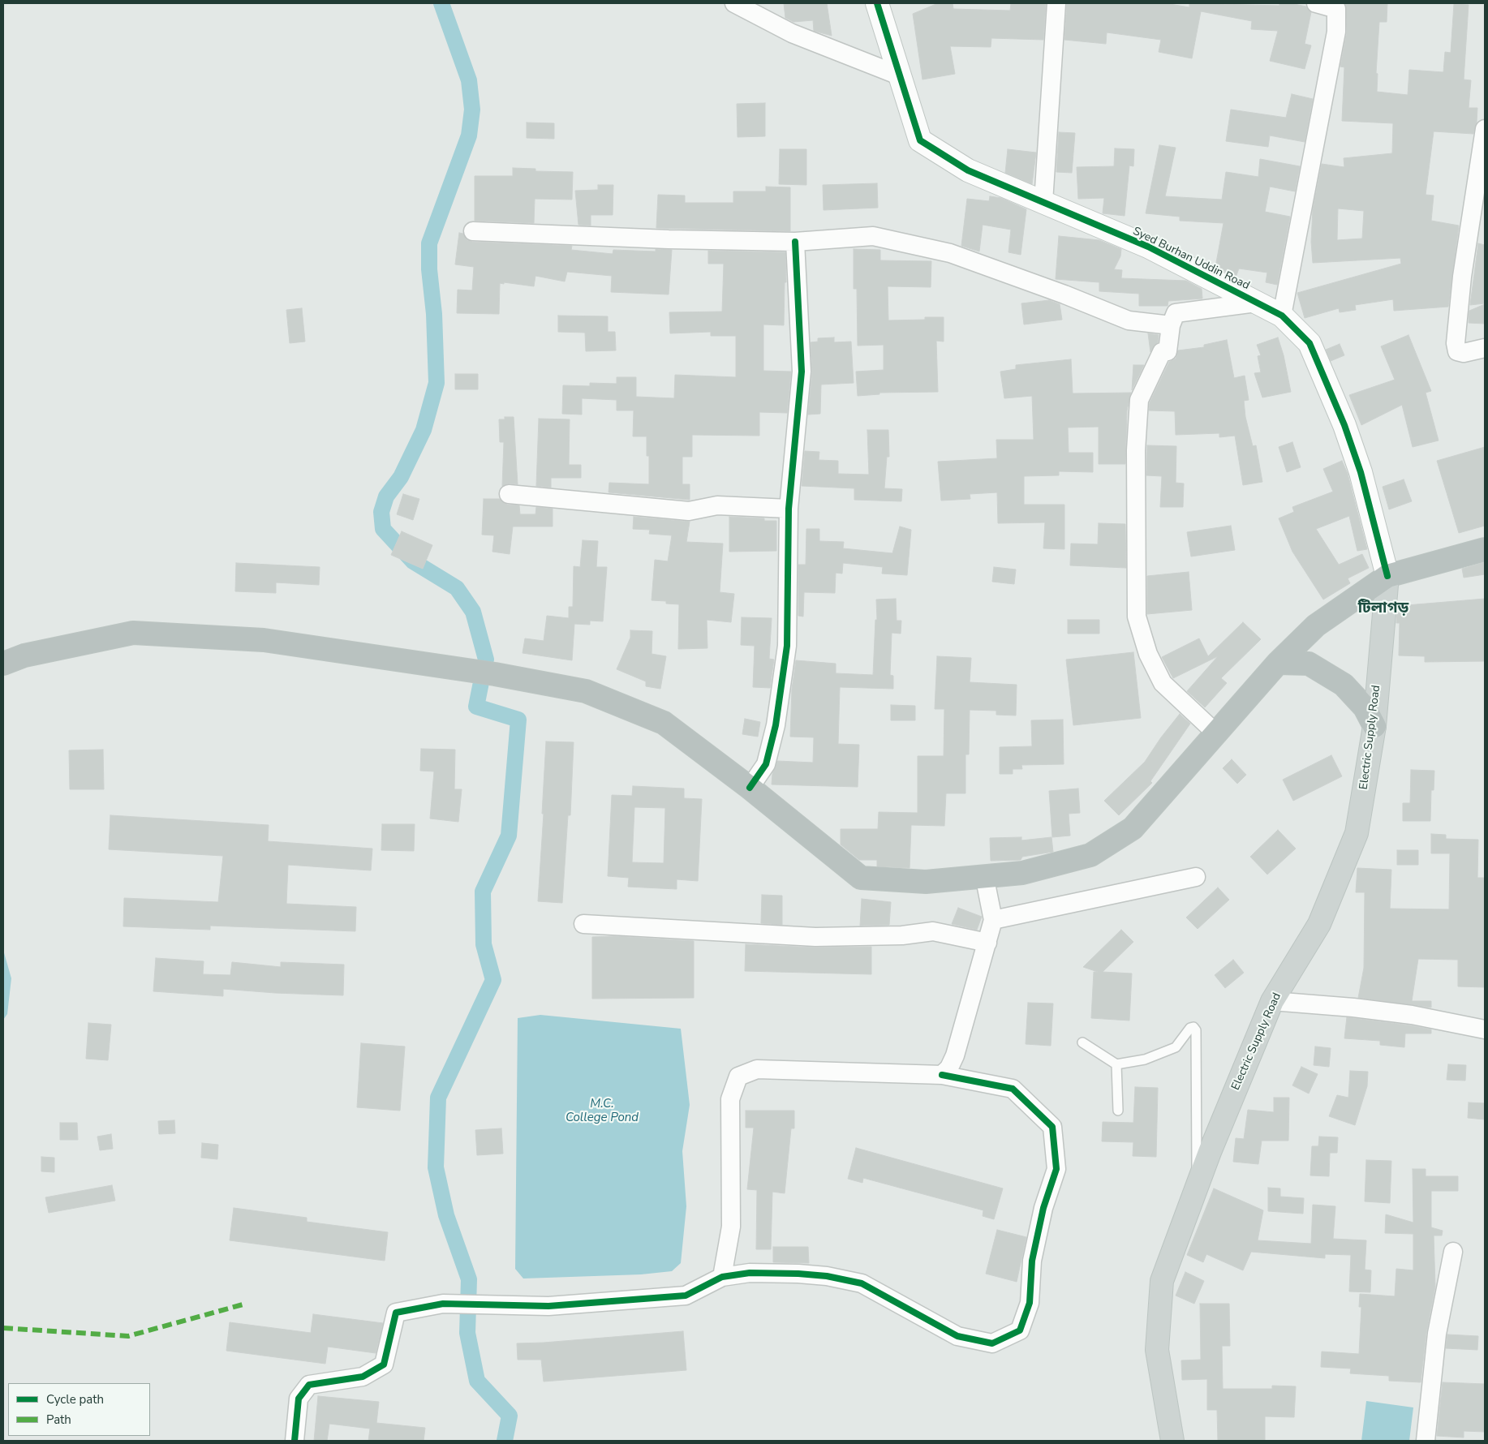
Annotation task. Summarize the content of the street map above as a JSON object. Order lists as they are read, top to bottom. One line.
{"streets":{"main road":["Electric Supply Road"],"street":["Syed Burhan Uddin Road"]},"crossings":[["Syed Burhan Uddin Road","Electric Supply Road"]],"districts":["টিলাগড়"],"water":["M.C. College Pond"],"legend":["Cycle path","Path"]}
